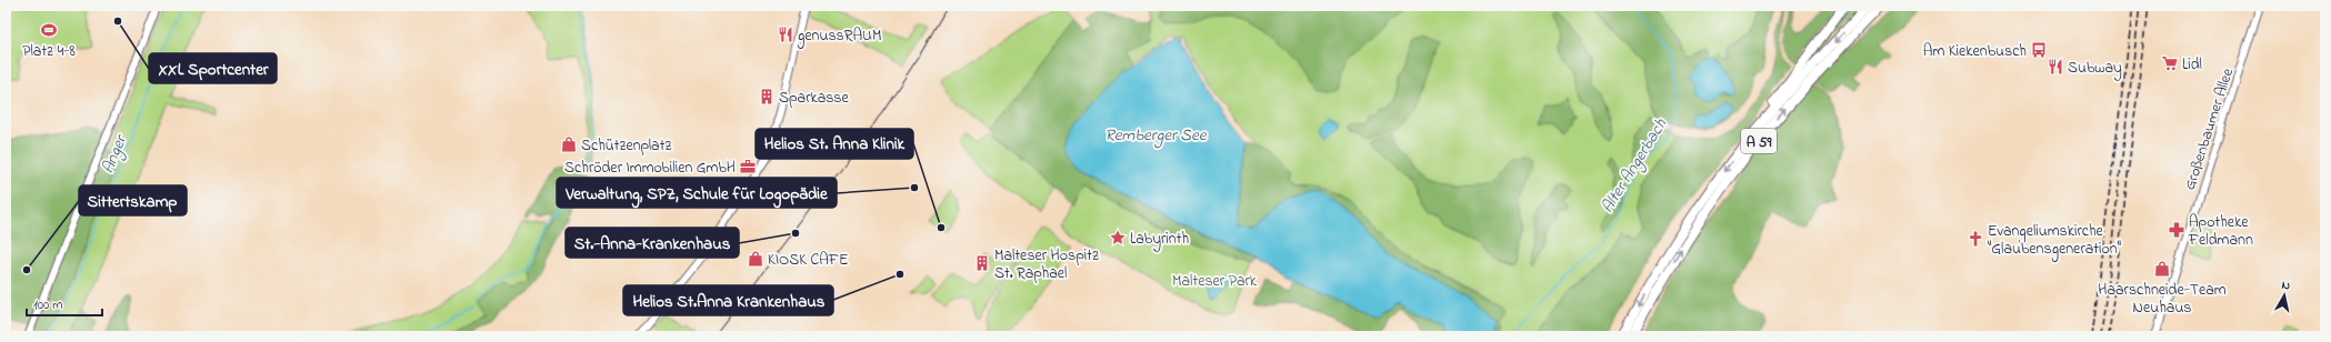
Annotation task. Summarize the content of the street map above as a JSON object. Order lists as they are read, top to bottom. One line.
{"streets":{"highway":["A 59"],"main road":["Großenbaumer Allee"]},"water":["Remberger See","Anger","Alter Angerbach"],"parks":["Malteser Park"],"places":{"other":["XXL Sportcenter","Verwaltung, SPZ, Schule für Logopädie","Helios St. Anna Klinik","St.-Anna-Krankenhaus","Sittertskamp","Helios St.Anna Krankenhaus"],"sports":["Platz 4-8"],"restaurant":["genussRAUM","Subway"],"bus stop":["Am Kiekenbusch"],"supermarket":["Lidl"],"building":["Sparkasse","Malteser Hospitz St. Raphael"],"shop":["Schützenplatz","KIOSK CAFE","Haarschneide-Team Neuhaus"],"office":["Schröder Immobilien GmbH"],"pharmacy":["Apotheke Feldmann"],"place":["Labyrinth"],"church":["Evangeliumskirche \"Glaubensgeneration\""]},"scale_bar":"100 m","north":"top"}
